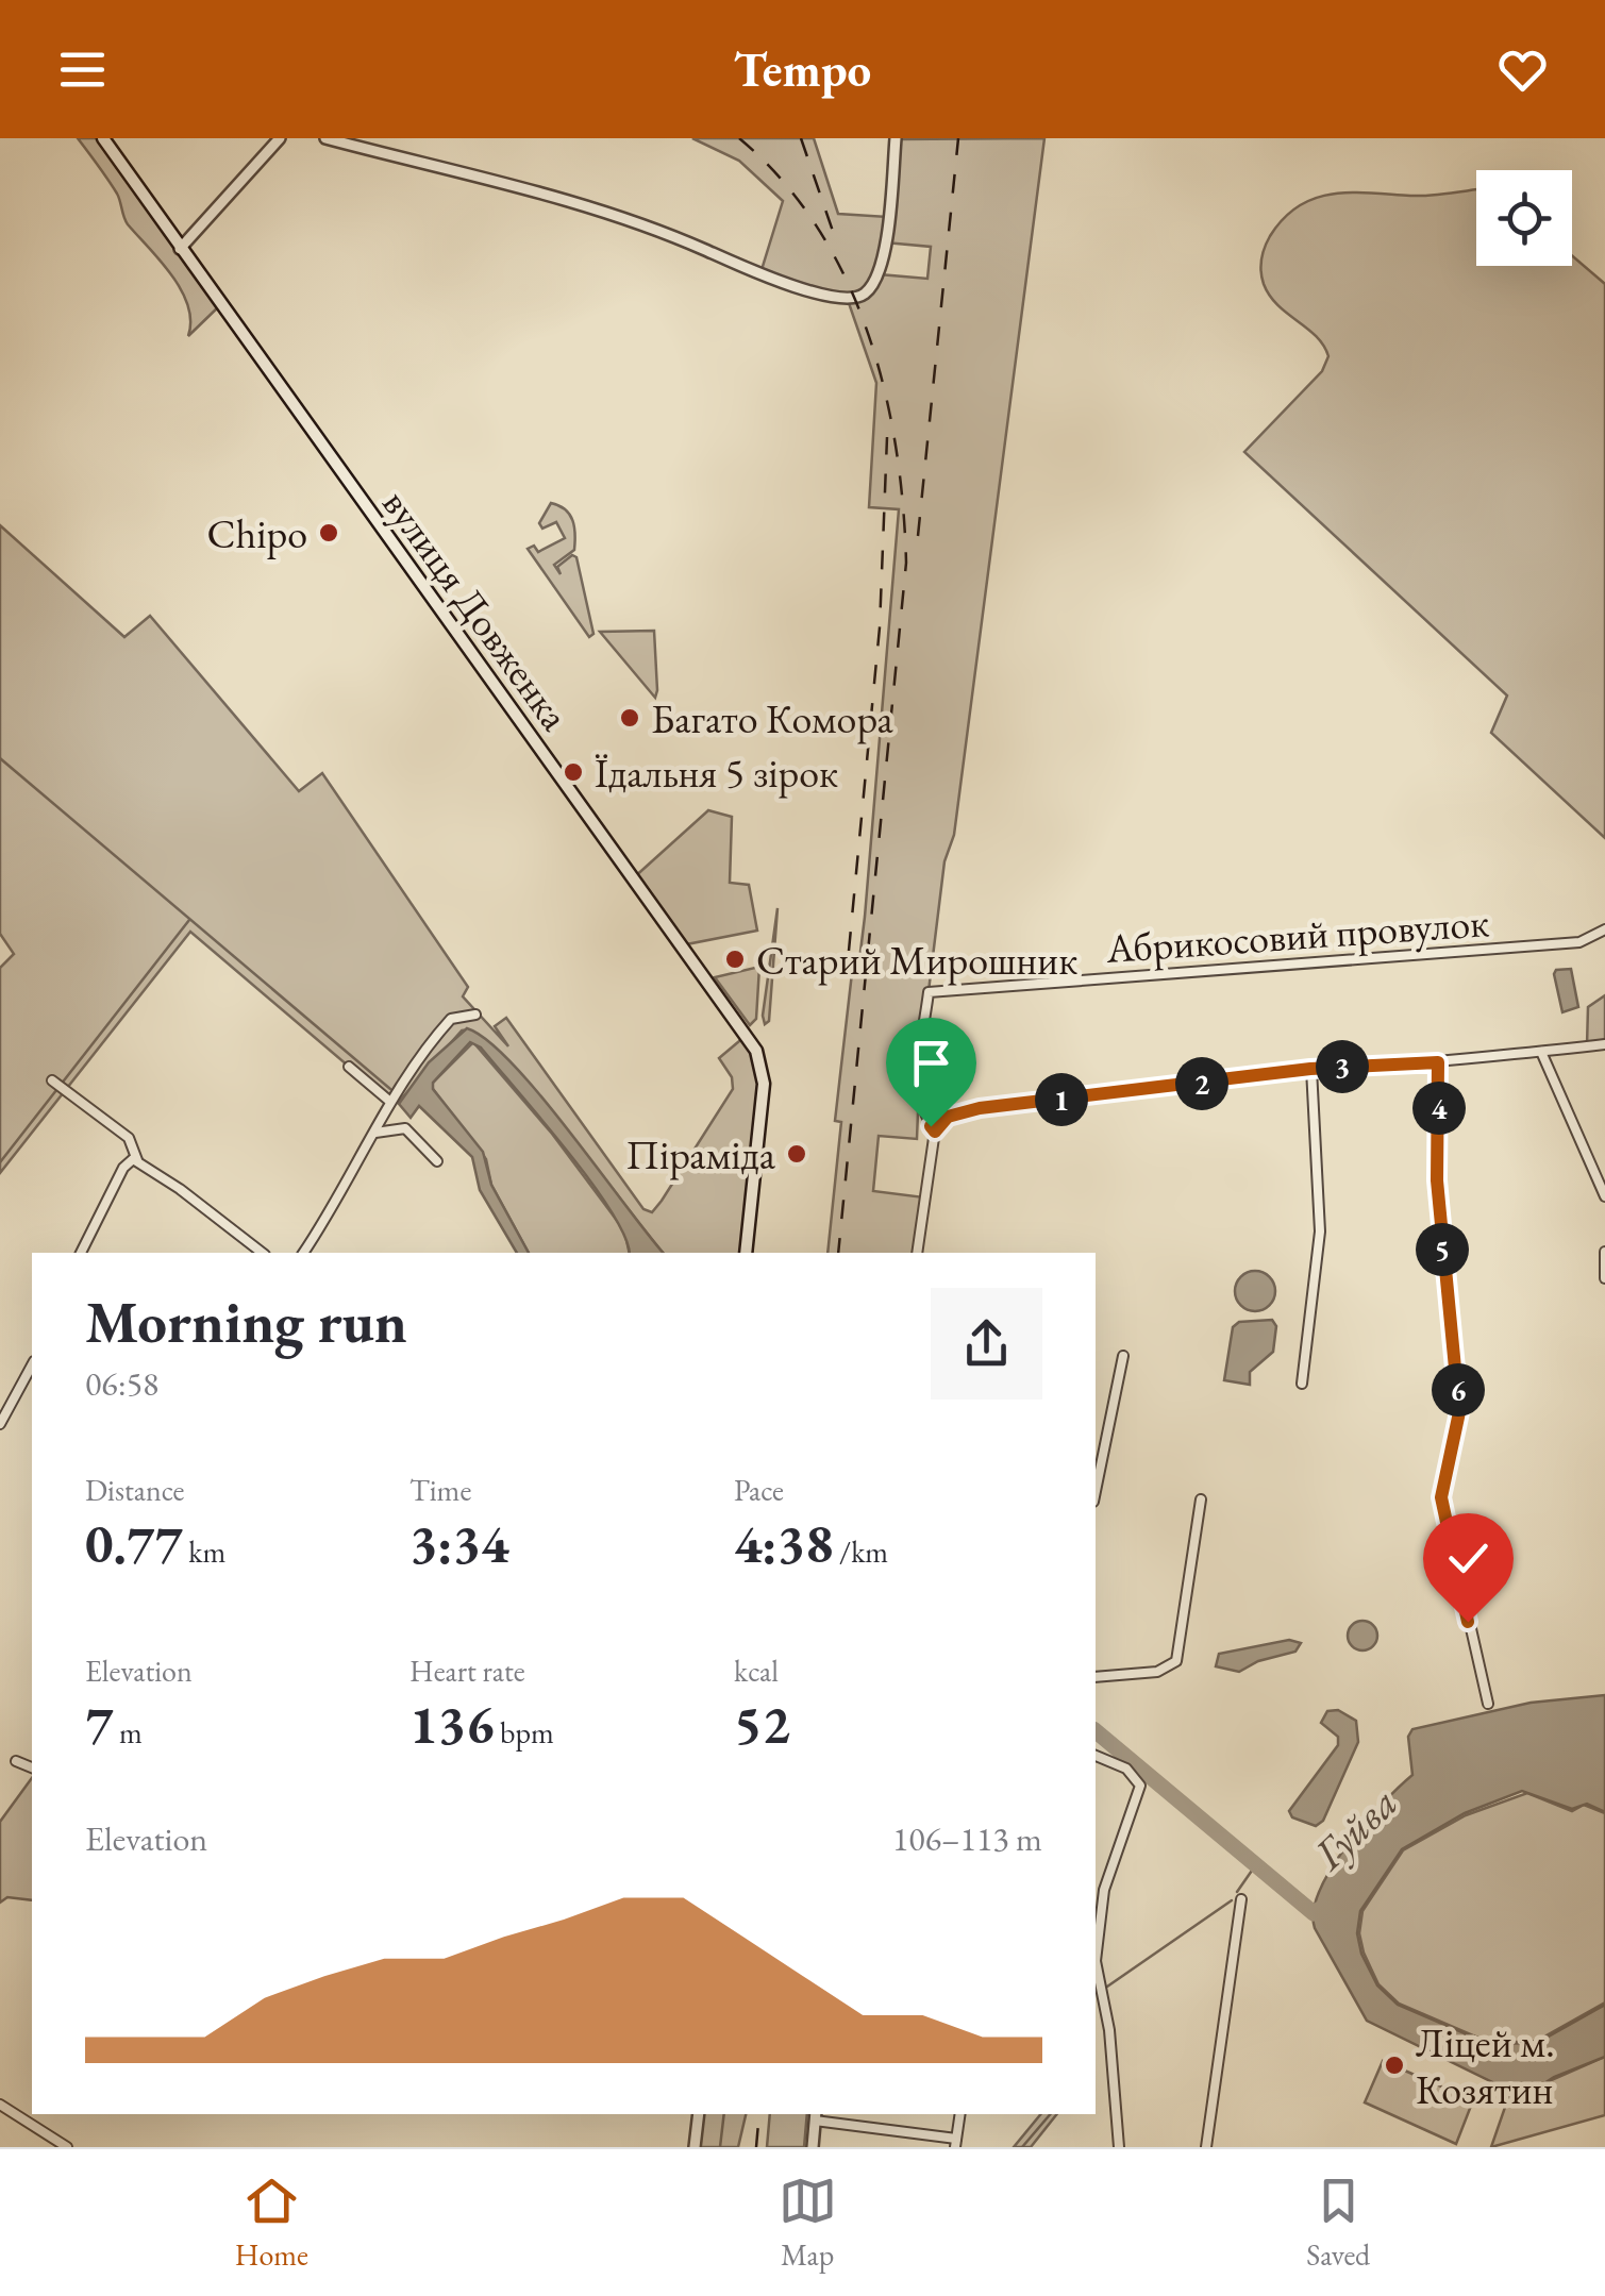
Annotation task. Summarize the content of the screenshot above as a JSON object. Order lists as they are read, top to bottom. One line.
{"streets":{"main road":["вулиця Довженка"],"street":["Абрикосовий провулок"]},"water":["Гуйва"],"places":["Chipo","Багато Комора","Їдальня 5 зірок","Старий Мирошник","Піраміда","Ліцей м. Козятин"],"page":{"header":"Tempo","pins":["3","2","1","4","5","6"],"heading":["Morning run","06:58"],"stats":[["Distance","0.77 km"],["Time","3:34"],["Pace","4:38 /km"],["Elevation","7 m"],["Heart rate","136 bpm"],["kcal","52"]],"chart":["Elevation","106–113 m"],"tabs":["Home","Map","Saved"]}}
